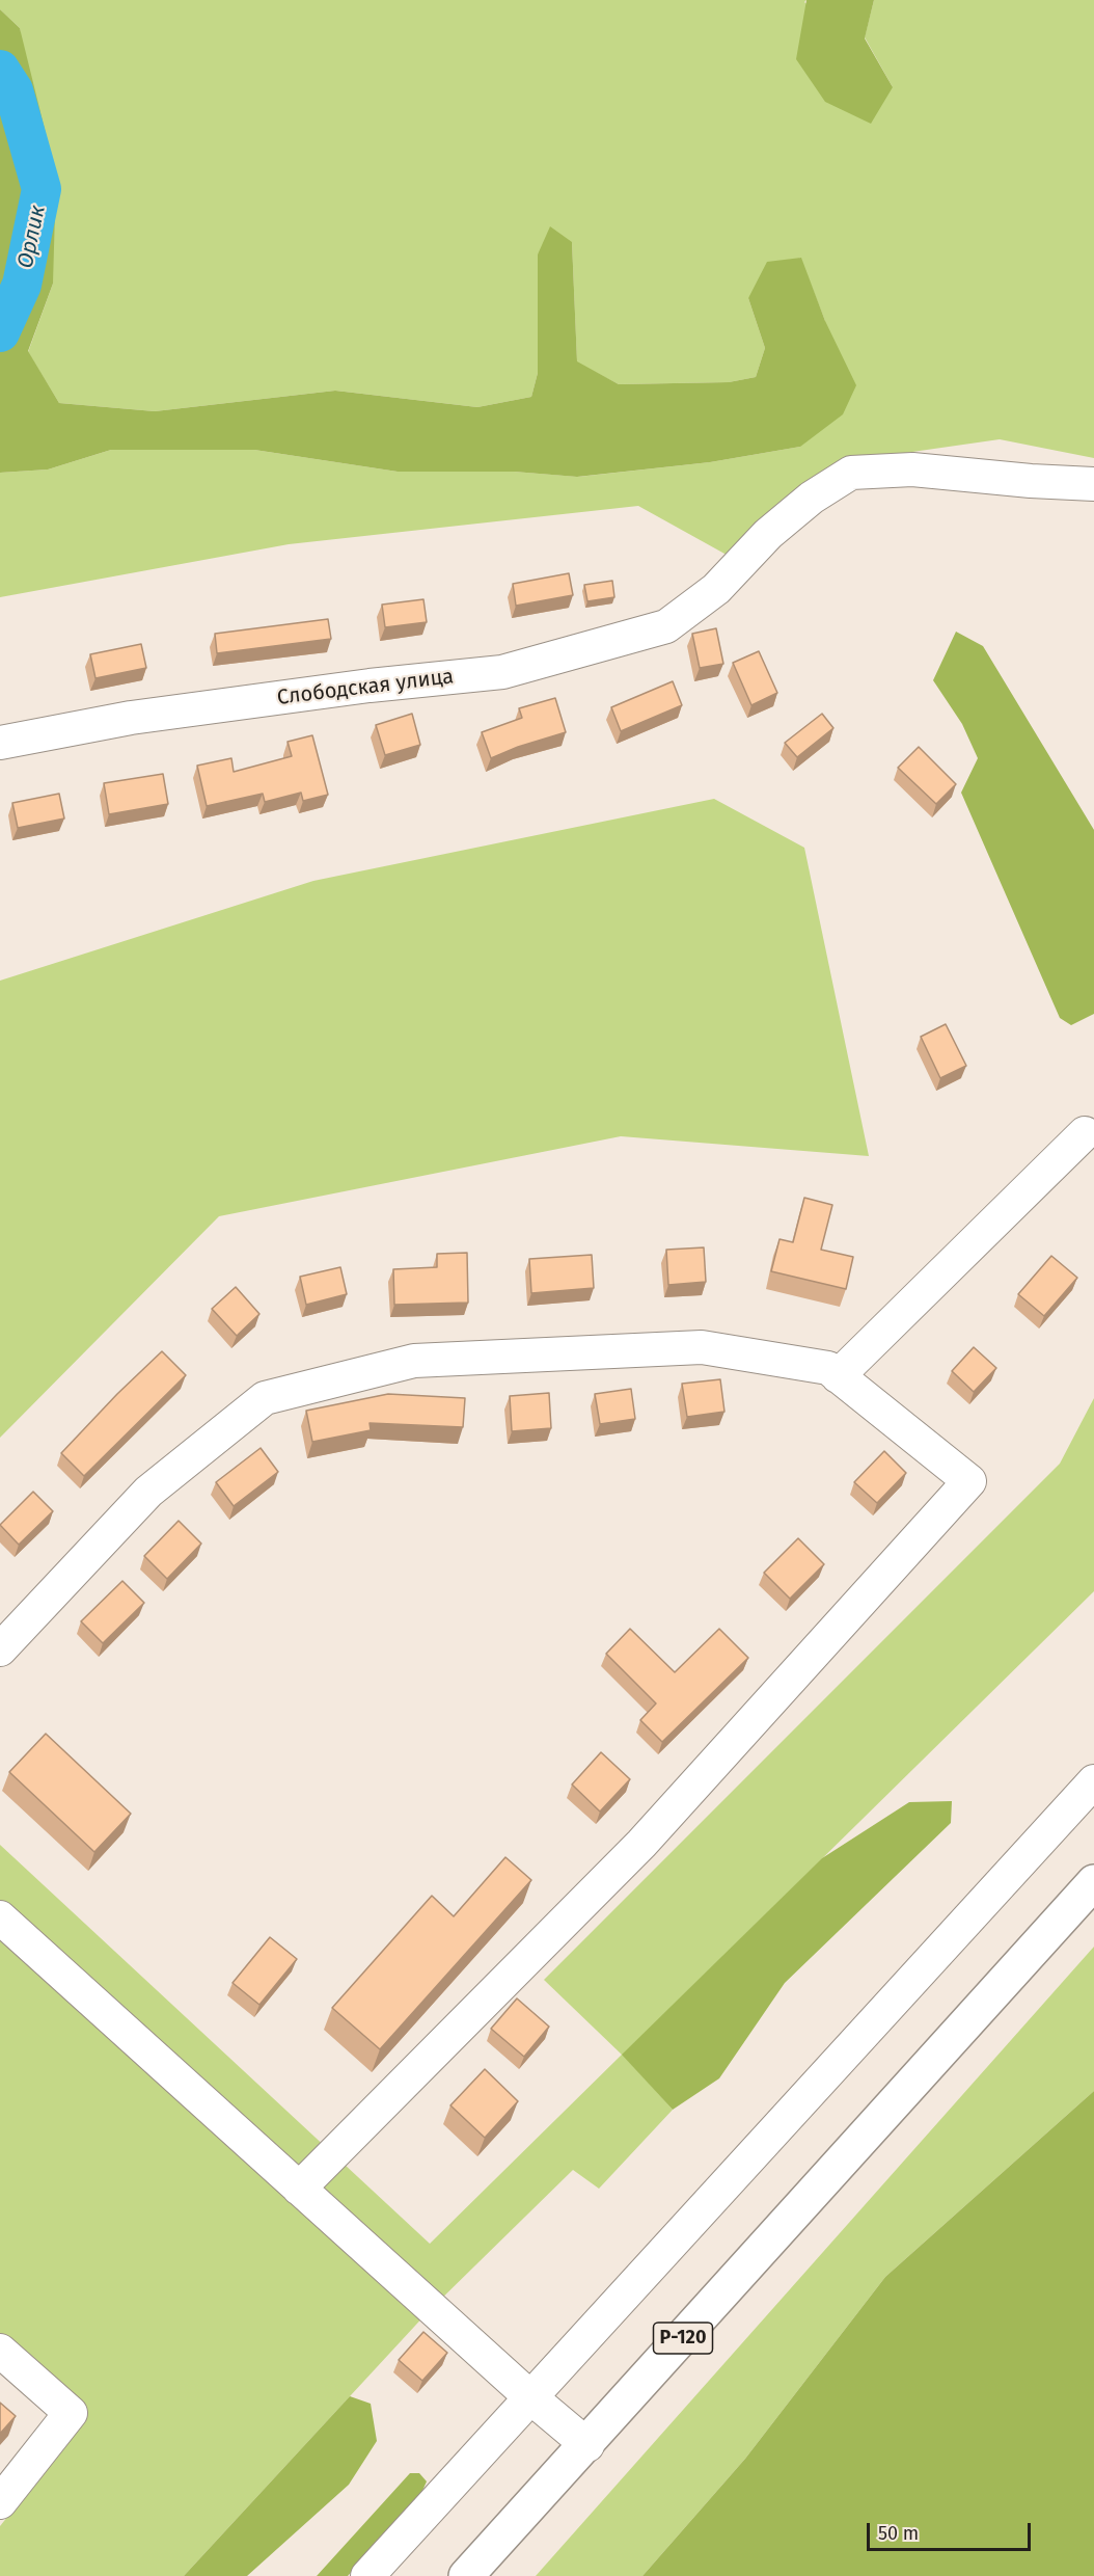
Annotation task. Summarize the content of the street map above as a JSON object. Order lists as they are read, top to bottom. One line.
{"streets":{"highway":["Р-120"],"street":["Слободская улица"]},"water":["Орлик"],"scale_bar":"50 m"}
